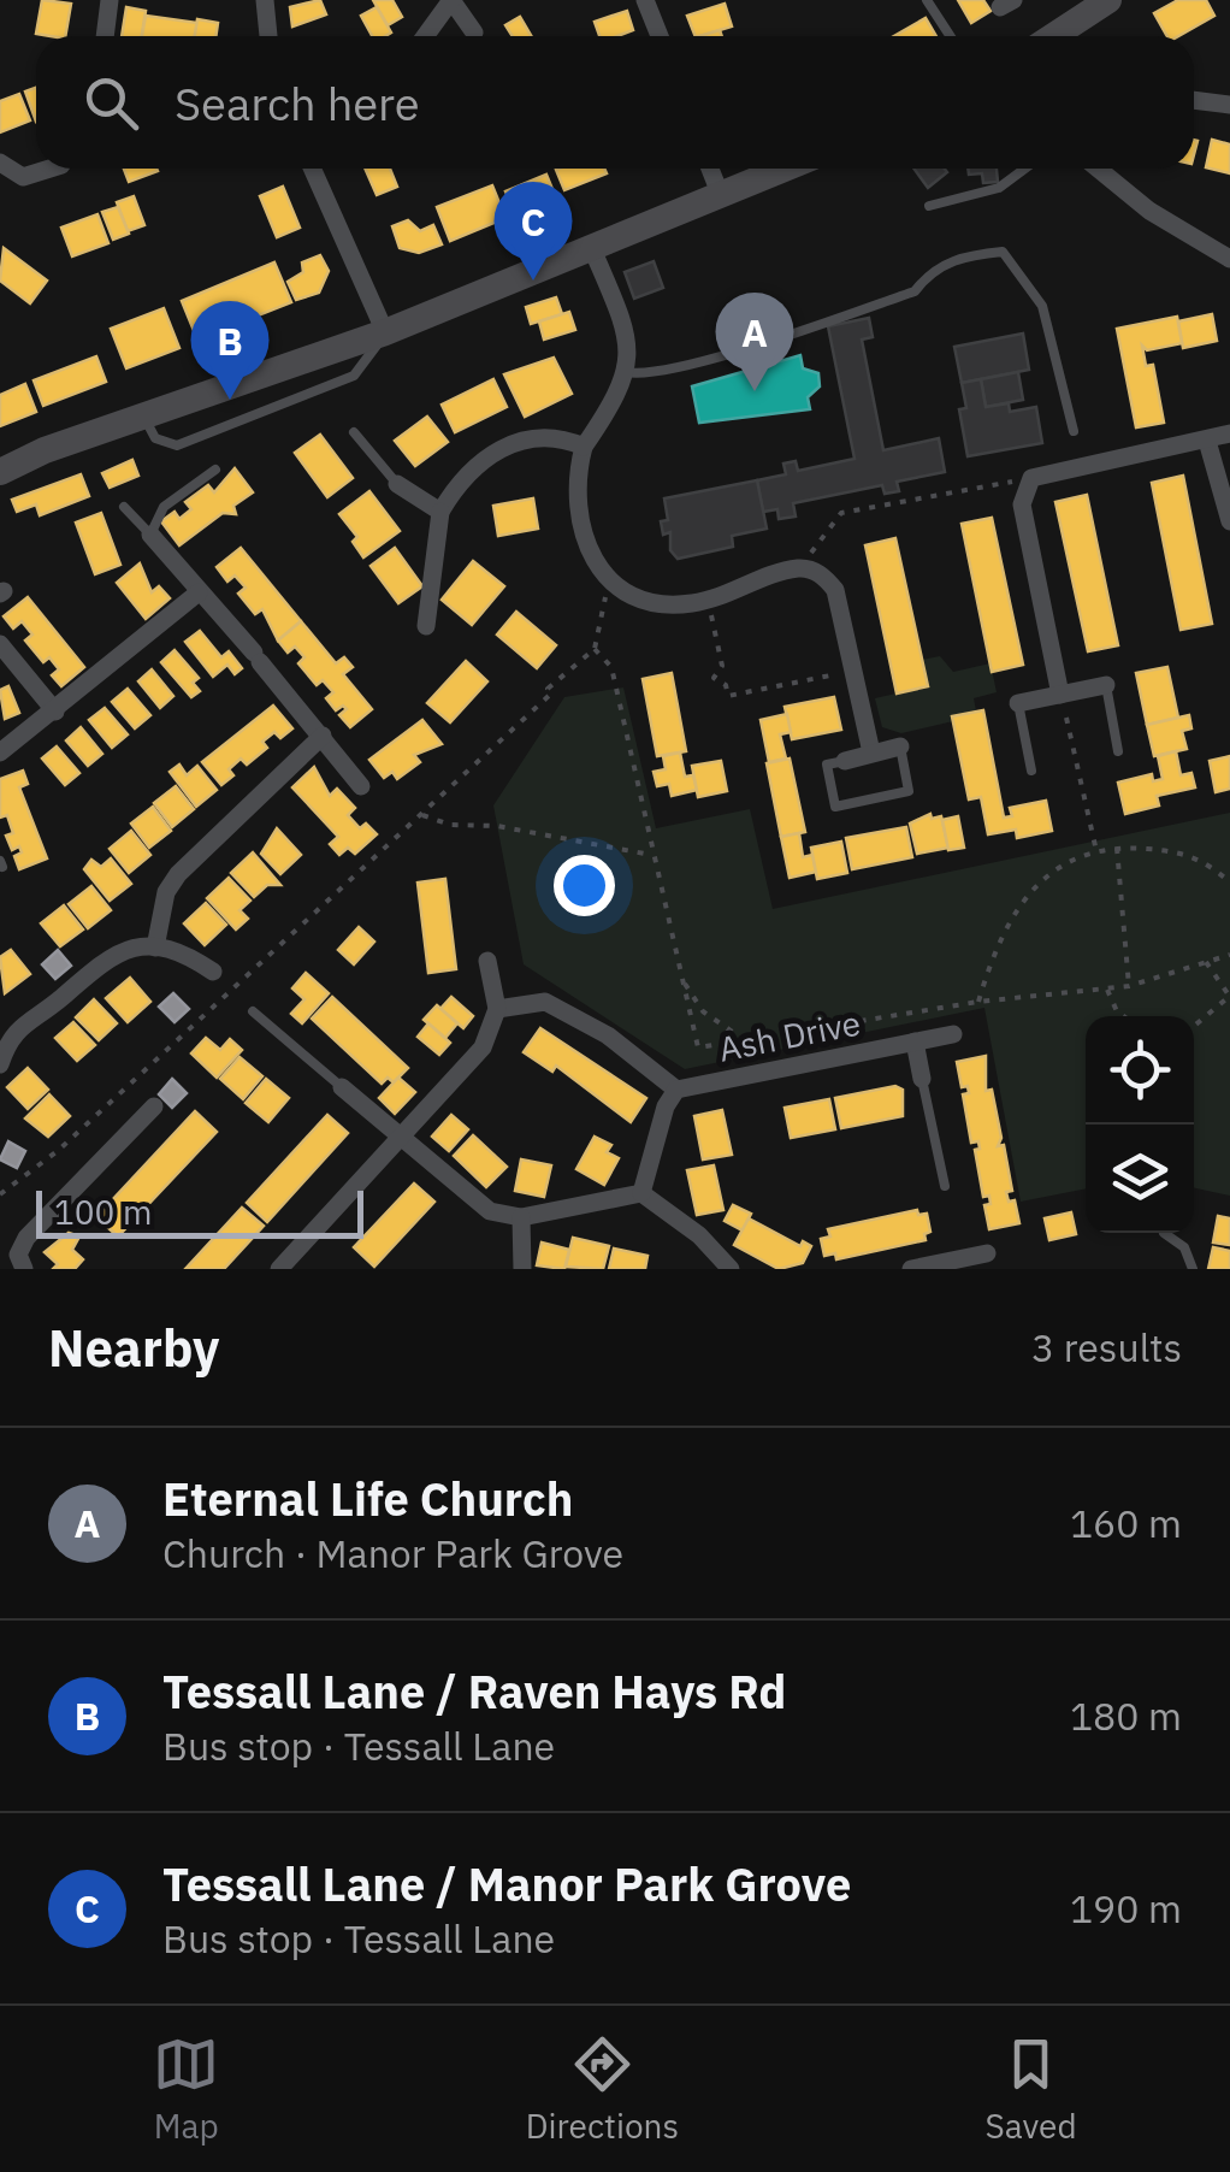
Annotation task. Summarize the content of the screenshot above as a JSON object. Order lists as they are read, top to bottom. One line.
{"streets":{"street":["Ash Drive"]},"scale_bar":"100 m","page":{"search":"Search here","pins":["C","A","B"],"scale":"100 m","heading":["Nearby","3 results"],"list":[{"mark":"A","name":"Eternal Life Church","note":"Church · Manor Park Grove","value":"160 m"},{"mark":"B","name":"Tessall Lane / Raven Hays Rd","note":"Bus stop · Tessall Lane","value":"180 m"},{"mark":"C","name":"Tessall Lane / Manor Park Grove","note":"Bus stop · Tessall Lane","value":"190 m"}],"nav":["Map","Directions","Saved"]}}
